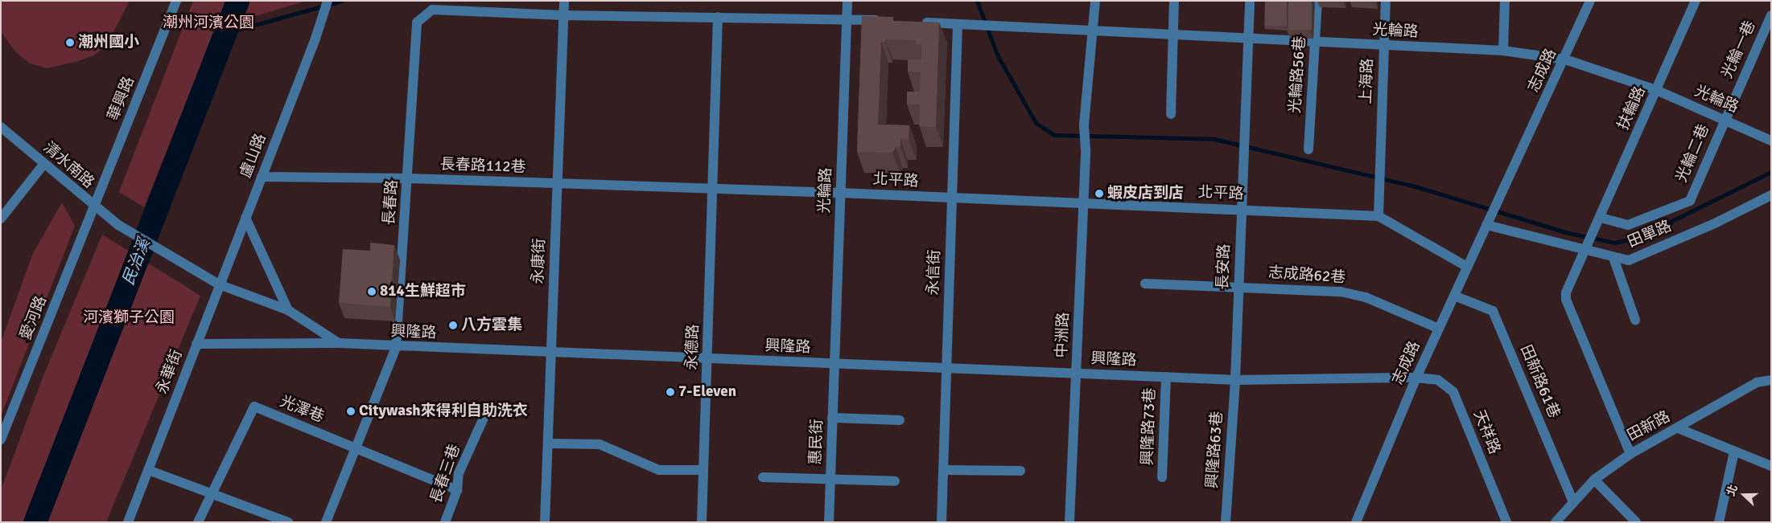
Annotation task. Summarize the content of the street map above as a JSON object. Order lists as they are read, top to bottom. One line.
{"streets":{"street":["光輪路","光輪一巷","志成路","光輪路56巷","上海路","華興路","扶輪路","光輪二巷","盧山路","清水南路","長春路112巷","北平路","長春路","田單路","永康街","長安路","永信街","志成路62巷","愛河路","興隆路","中洲路","永德路","永華街","田新路61巷","光澤巷","興隆路73巷","田新路","天祥路","惠民街","興隆路63巷","長春三巷"]},"crossings":[["光輪路","光輪一巷"],["光輪路","志成路"],["光輪路","光輪路56巷"],["光輪路","上海路"],["光輪路","扶輪路"],["光輪路","光輪二巷"],["光輪路","北平路"],["光輪路","長春路"],["光輪路","長安路"],["光輪路","永信街"],["光輪路","興隆路"],["光輪路","中洲路"],["光輪路","惠民街"],["光輪一巷","光輪二巷"],["志成路","北平路"],["志成路","田單路"],["志成路","志成路62巷"],["志成路","田新路61巷"],["志成路","天祥路"],["上海路","北平路"],["華興路","清水南路"],["華興路","愛河路"],["扶輪路","光輪二巷"],["扶輪路","田單路"],["盧山路","長春路112巷"],["盧山路","興隆路"],["盧山路","永華街"],["清水南路","愛河路"],["清水南路","興隆路"],["長春路112巷","北平路"],["長春路112巷","長春路"],["長春路112巷","永康街"],["長春路112巷","永德路"],["北平路","長安路"],["北平路","永信街"],["北平路","中洲路"],["北平路","永德路"],["長春路","永康街"],["長春路","興隆路"],["長春路","永德路"],["長春路","光澤巷"],["永康街","興隆路"],["長安路","志成路62巷"],["長安路","興隆路"],["長安路","天祥路"],["長安路","興隆路63巷"],["永信街","興隆路"],["興隆路","中洲路"],["興隆路","永德路"],["興隆路","永華街"],["興隆路","興隆路73巷"],["興隆路","天祥路"],["興隆路","惠民街"],["興隆路","興隆路63巷"],["田新路61巷","田新路"],["光澤巷","長春三巷"],["天祥路","興隆路63巷"]],"water":["民治溪"],"parks":["潮州河濱公園","河濱獅子公園"],"places":["潮州國小","蝦皮店到店","814生鮮超市","八方雲集","7-Eleven","Citywash來得利自助洗衣"],"north":"left"}
